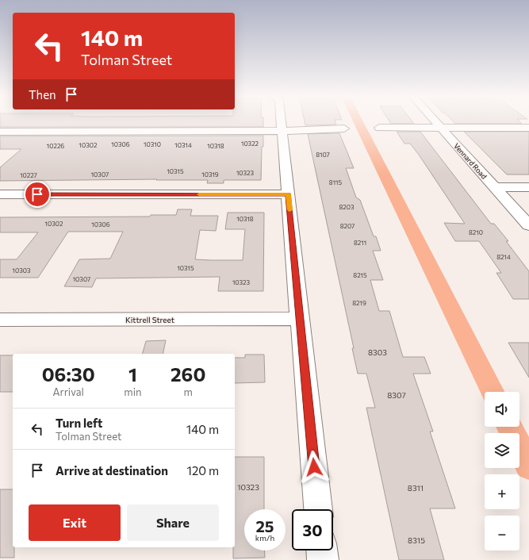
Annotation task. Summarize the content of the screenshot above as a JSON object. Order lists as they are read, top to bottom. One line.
{"streets":{"street":["Vennard Road","Kittrell Street"]},"house_numbers":["10322","10306","10310","10302","10314","10226","10318","8107","10315","10323","10307","10319","10227","8115","8203","10318","10302","10306","8207","8210","8211","8214","10315","10303","8215","10307","10323","8219","8303","8307","10323","8311","8315"],"page":{"turn":["140 m","Tolman Street"],"then":"Then","eta":["06:30","Arrival","1","min","260","m"],"map_buttons":["+","−"],"list":[{"name":"Turn left","note":"Tolman Street","value":"140 m"},{"name":"Arrive at destination","value":"120 m"}],"buttons":["Exit","Share"],"speed":"25 km/h","limit":"30"}}
